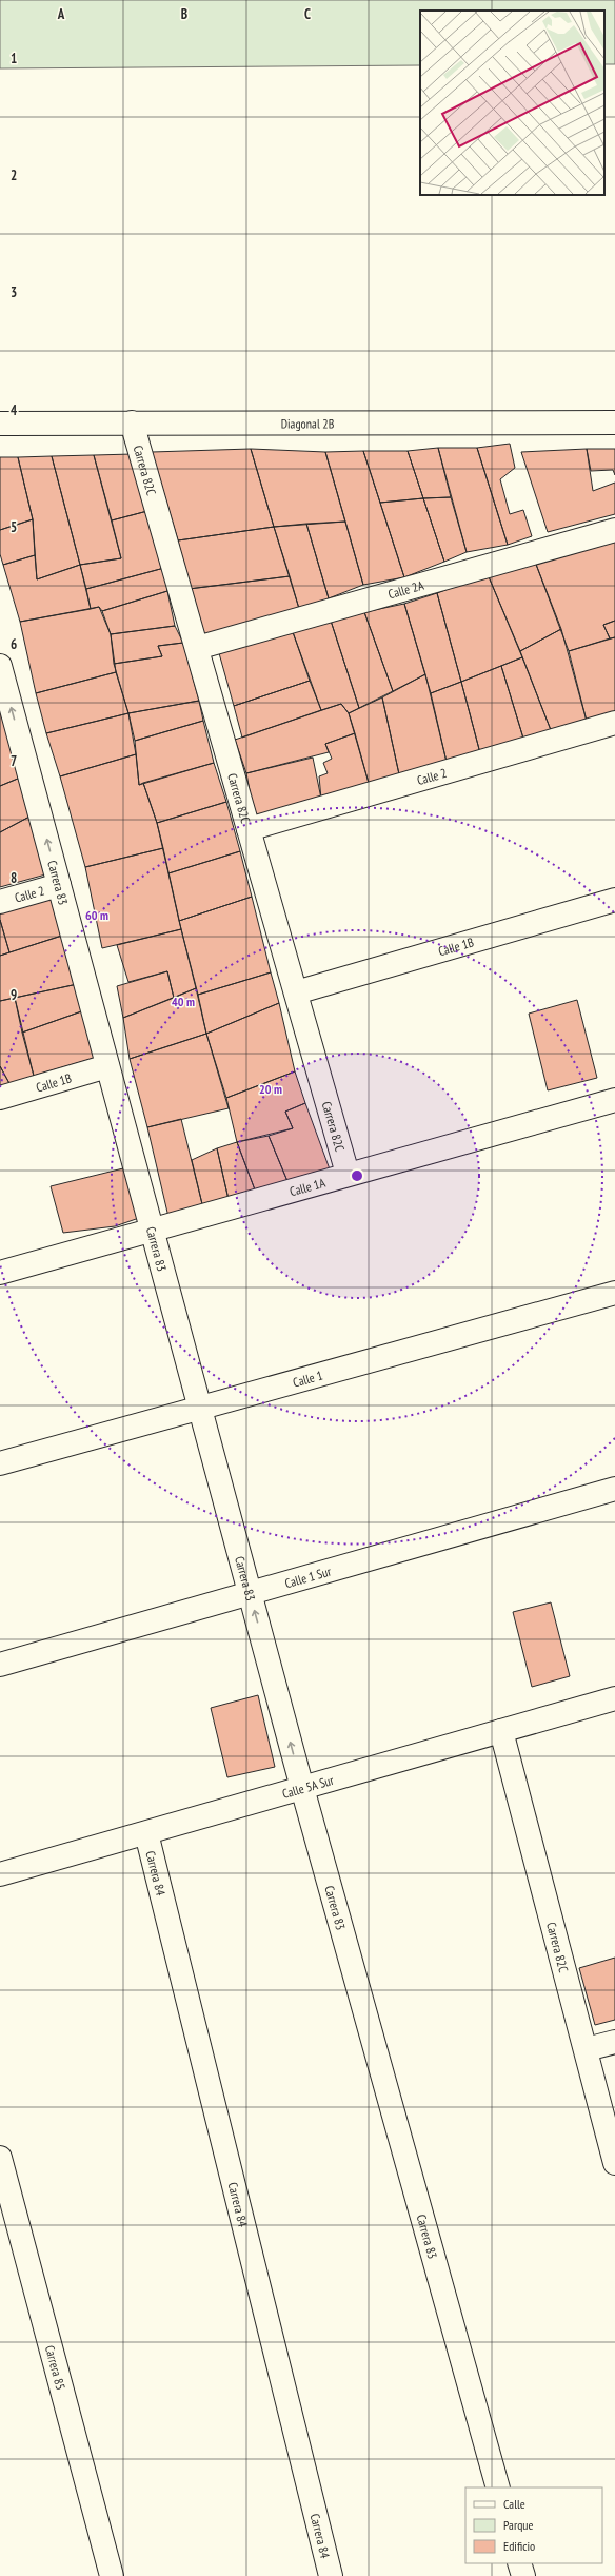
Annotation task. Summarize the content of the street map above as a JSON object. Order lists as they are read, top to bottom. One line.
{"streets":{"street":["Diagonal 2B","Carrera 82C","Calle 2A","Calle 2","Carrera 83","Calle 1B","Calle 1A","Calle 1","Calle 1 Sur","Calle 5A Sur","Carrera 84","Carrera 85"]},"crossings":[["Diagonal 2B","Carrera 82C"],["Carrera 82C","Calle 2A"],["Carrera 82C","Calle 2"],["Carrera 82C","Calle 1B"],["Carrera 82C","Calle 1A"],["Carrera 82C","Calle 5A Sur"],["Calle 2","Carrera 83"],["Carrera 83","Calle 1B"],["Carrera 83","Calle 1A"],["Carrera 83","Calle 1"],["Carrera 83","Calle 1 Sur"],["Carrera 83","Calle 5A Sur"],["Calle 5A Sur","Carrera 84"]],"legend":["Calle","Parque","Edificio"],"grid":{"columns":["A","B","C"],"rows":["1","2","3","4","5","6","7","8","9"]},"rings":["60 m","40 m","20 m"]}
